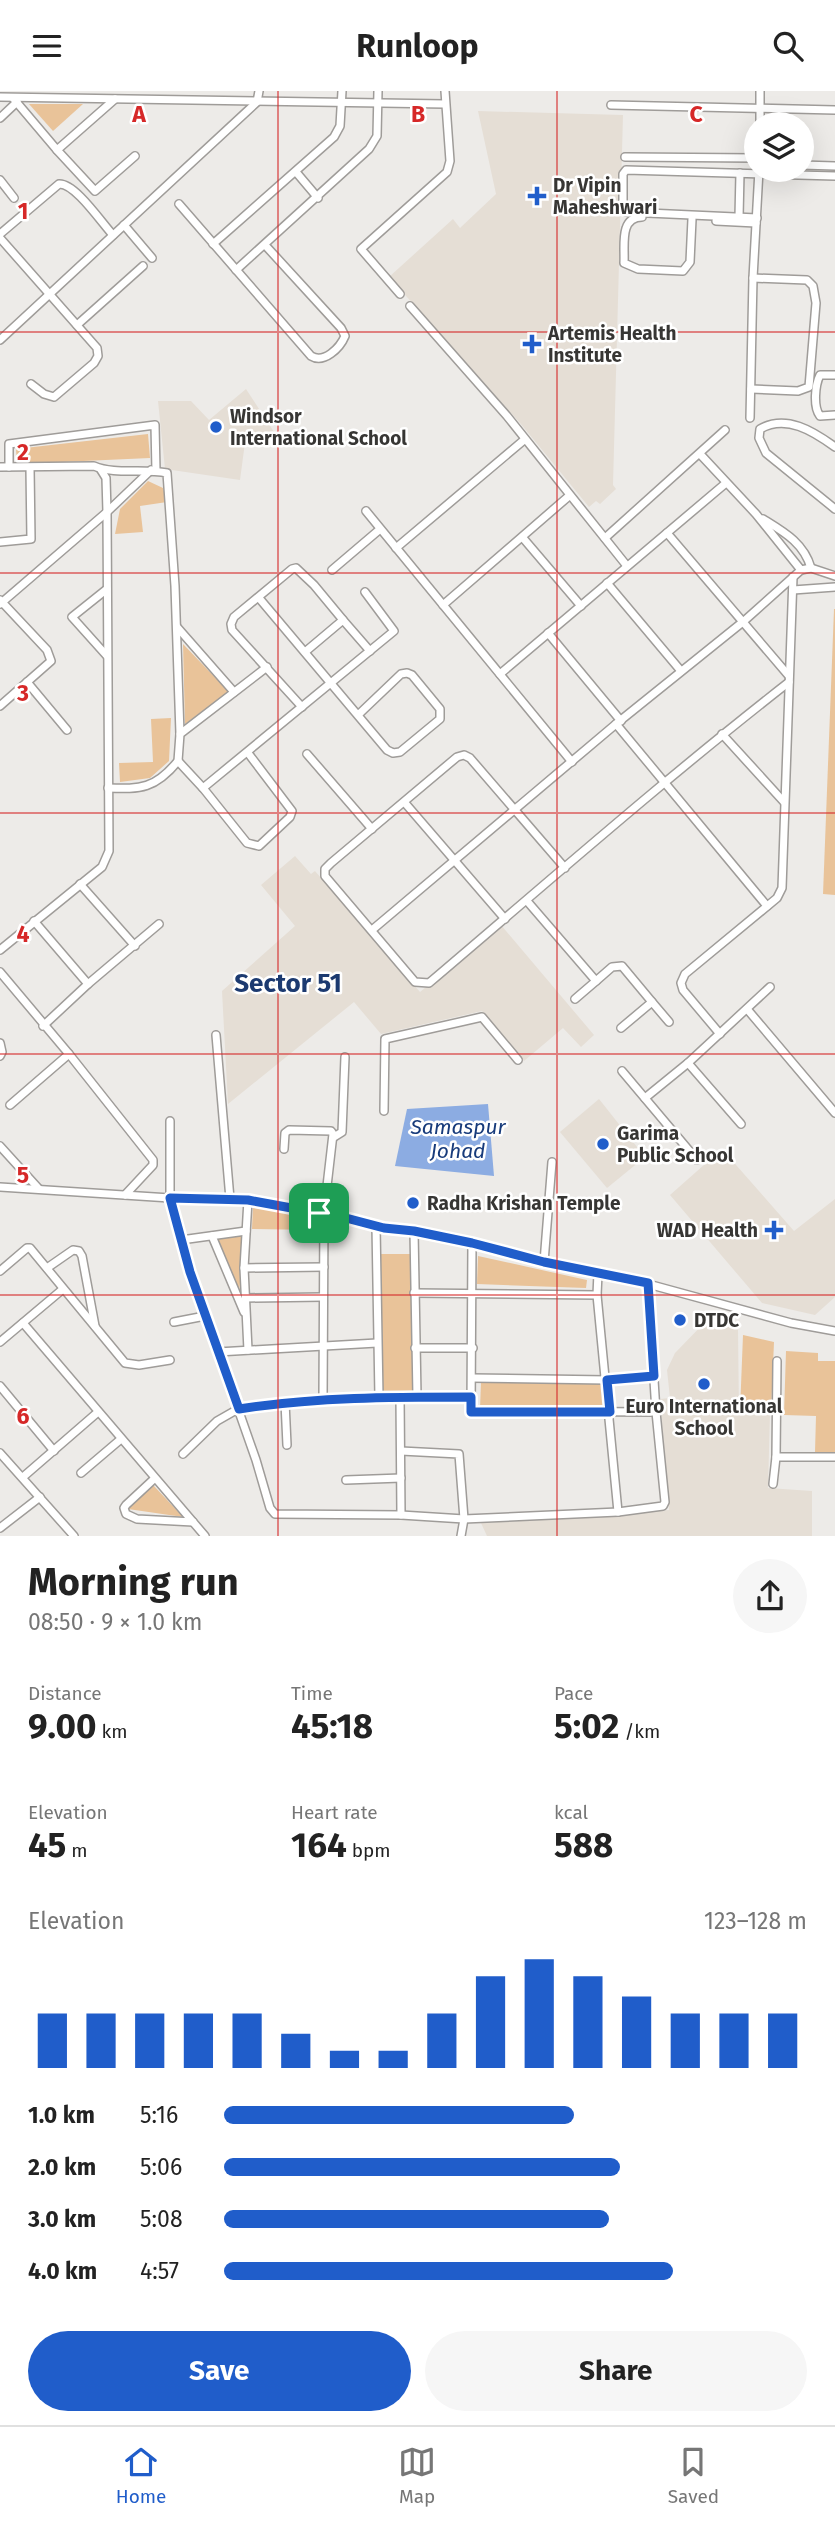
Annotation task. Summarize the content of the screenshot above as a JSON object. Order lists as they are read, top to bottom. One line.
{"districts":["Sector 51"],"water":["Samaspur Johad"],"places":{"health":["Dr Vipin Maheshwari","Artemis Health Institute","WAD Health"],"other":["Windsor International School","Garima Public School","Radha Krishan Temple","DTDC","Euro International School"]},"page":{"header":"Runloop","heading":["Morning run","08:50 · 9 × 1.0 km"],"stats":[["Distance","9.00 km"],["Time","45:18"],["Pace","5:02 /km"],["Elevation","45 m"],["Heart rate","164 bpm"],["kcal","588"]],"chart":["Elevation","123–128 m"],"list":[{"name":"1.0 km","note":"5:16"},{"name":"2.0 km","note":"5:06"},{"name":"3.0 km","note":"5:08"},{"name":"4.0 km","note":"4:57"}],"buttons":["Save","Share"],"tabs":["Home","Map","Saved"]},"grid":{"columns":["A","B","C"],"rows":["1","2","3","4","5","6"]}}
